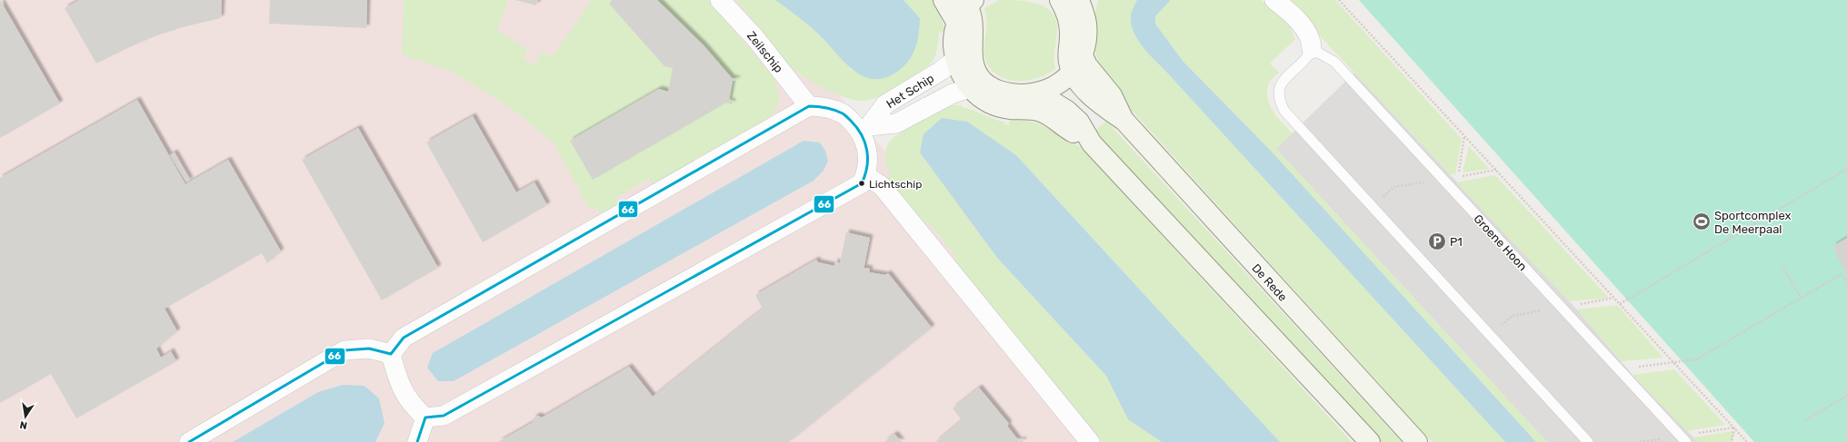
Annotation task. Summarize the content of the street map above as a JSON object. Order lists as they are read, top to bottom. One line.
{"streets":{"main road":["De Rede"],"street":["Zeilschip","Het Schip"],"lane":["Groene Hoon"]},"places":{"other":["Lichtschip"],"sports":["Sportcomplex De Meerpaal"],"parking":["P1"]},"lines":["transit line 66"],"north":"bottom"}
